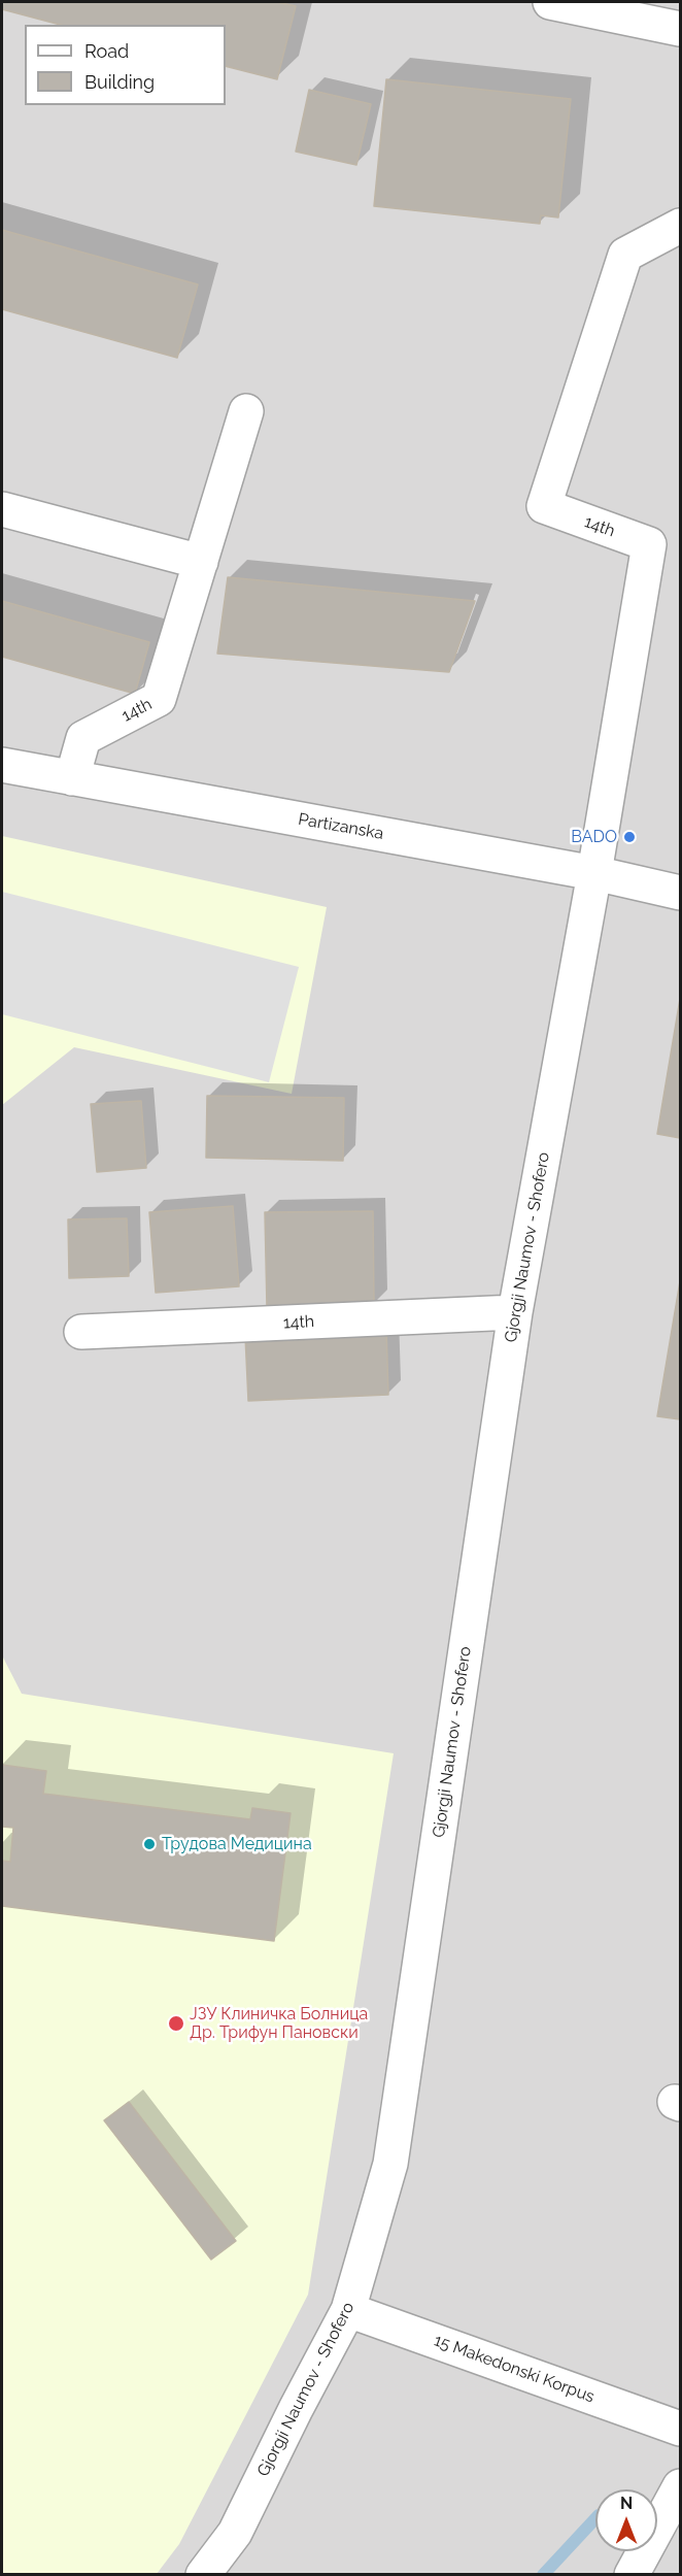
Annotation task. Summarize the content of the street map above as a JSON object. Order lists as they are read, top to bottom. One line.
{"streets":{"street":["14th","Partizanska","Gjorgji Naumov - Shofero","15 Makedonski Korpus"]},"crossings":[["14th","Partizanska"],["14th","Gjorgji Naumov - Shofero"],["Partizanska","Gjorgji Naumov - Shofero"],["Gjorgji Naumov - Shofero","15 Makedonski Korpus"]],"places":["BADO","Трудова Медицина","ЈЗУ Клиничка Болница Др. Трифун Пановски"],"legend":["Road","Building"],"north":"top"}
